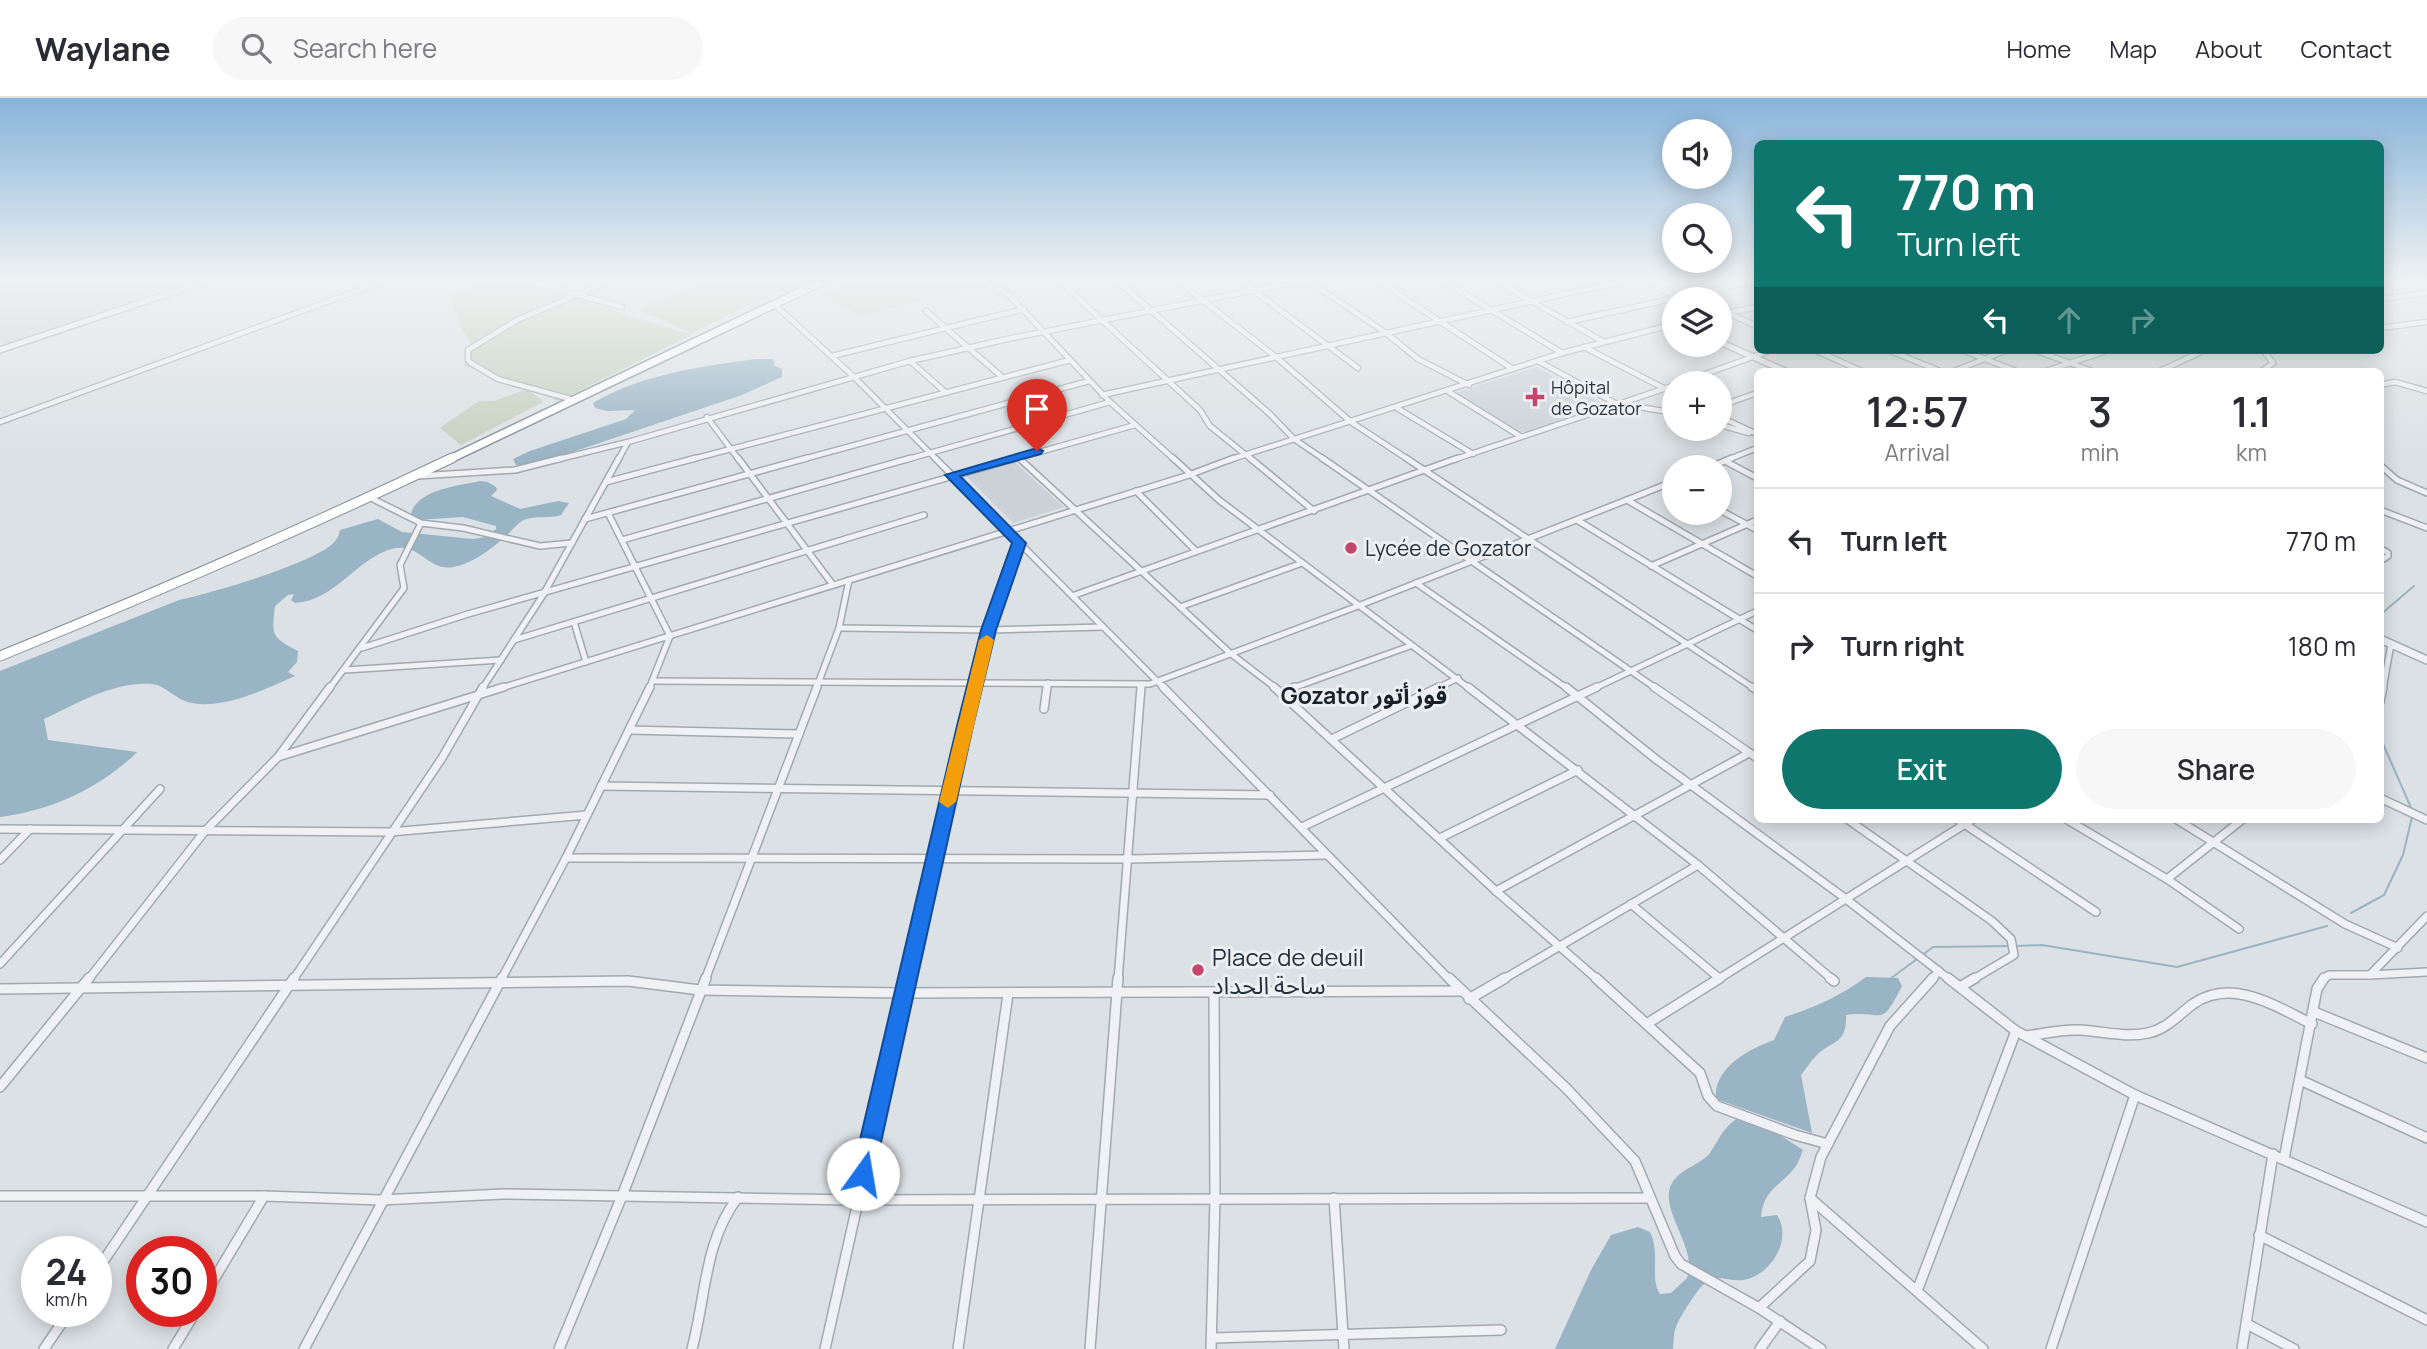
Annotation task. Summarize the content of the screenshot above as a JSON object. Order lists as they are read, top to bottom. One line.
{"districts":["Gozator قوز أتور"],"places":{"health":["Hôpital de Gozator"],"other":["Lycée de Gozator","Place de deuil ساحة الحداد"]},"page":{"header":"Waylane","search":"Search here","nav":["Home","Map","About","Contact"],"map_buttons":["+","−"],"turn":["770 m","Turn left"],"eta":["12:57","Arrival","3","min","1.1","km"],"list":[{"name":"Turn left","value":"770 m"},{"name":"Turn right","value":"180 m"}],"buttons":["Exit","Share"],"speed":"24 km/h","limit":"30"}}
